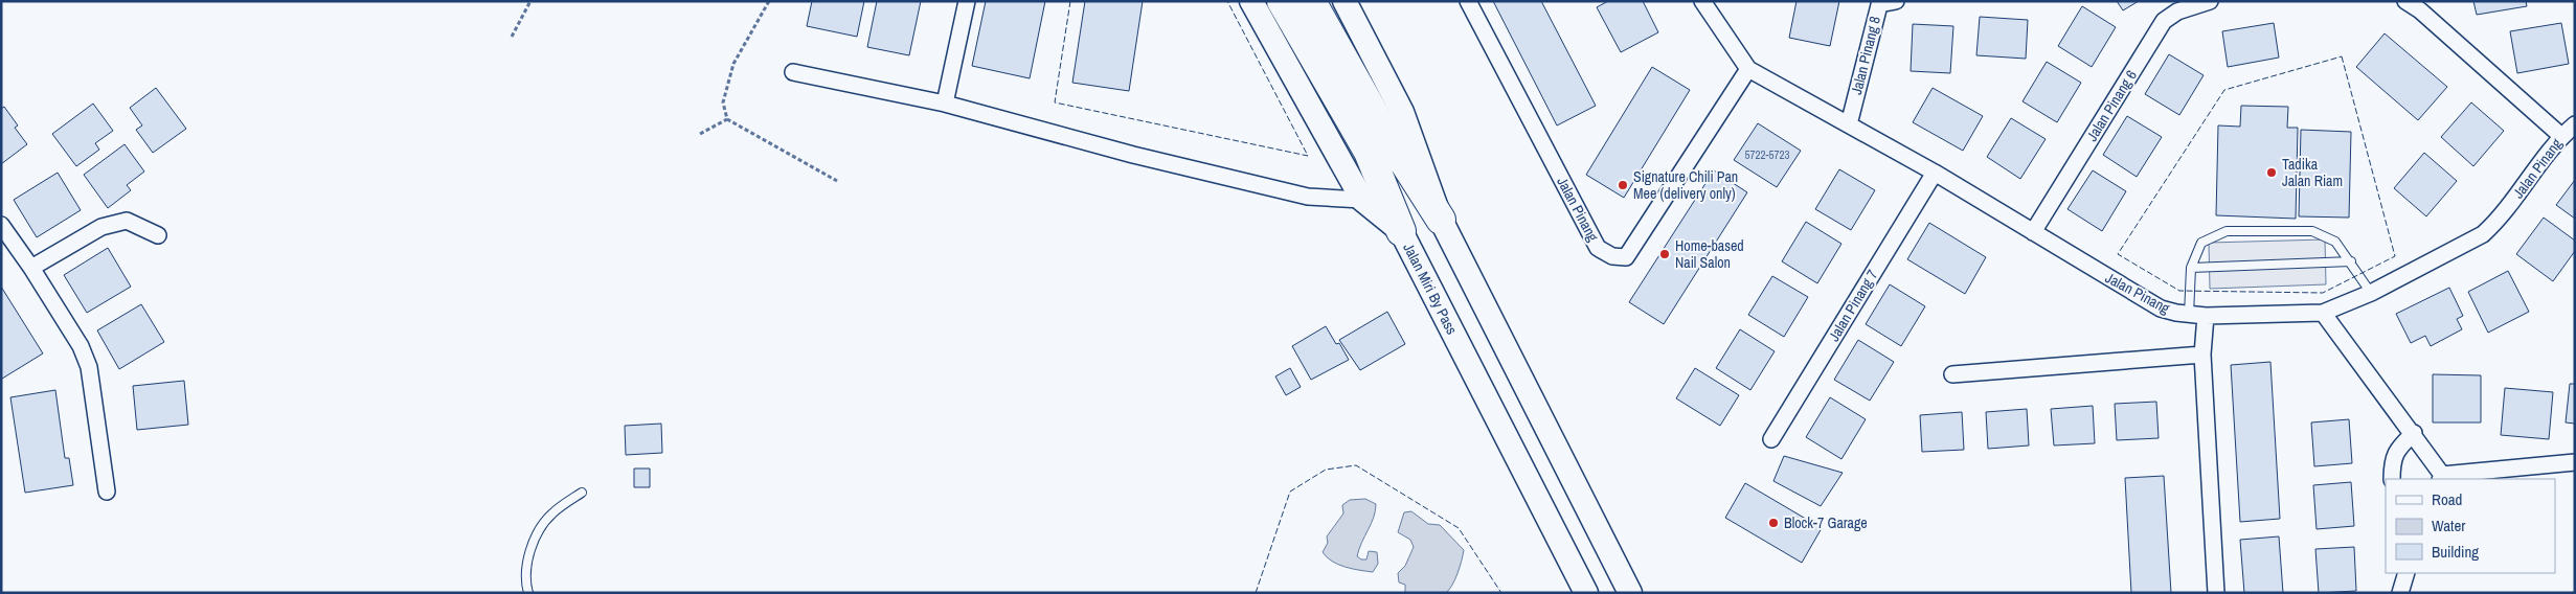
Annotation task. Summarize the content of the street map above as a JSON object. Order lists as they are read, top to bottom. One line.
{"streets":{"main road":["Jalan Miri By Pass"],"street":["Jalan Pinang 8","Jalan Pinang 6","Jalan Pinang","Jalan Pinang 7"]},"crossings":[["Jalan Pinang 8","Jalan Pinang"],["Jalan Pinang 6","Jalan Pinang"],["Jalan Pinang","Jalan Pinang 7"]],"places":["Tadika Jalan Riam","Signature Chili Pan Mee (delivery only)","Home-based Nail Salon","Block-7 Garage"],"house_numbers":["5722-5723"],"legend":["Road","Water","Building"]}
